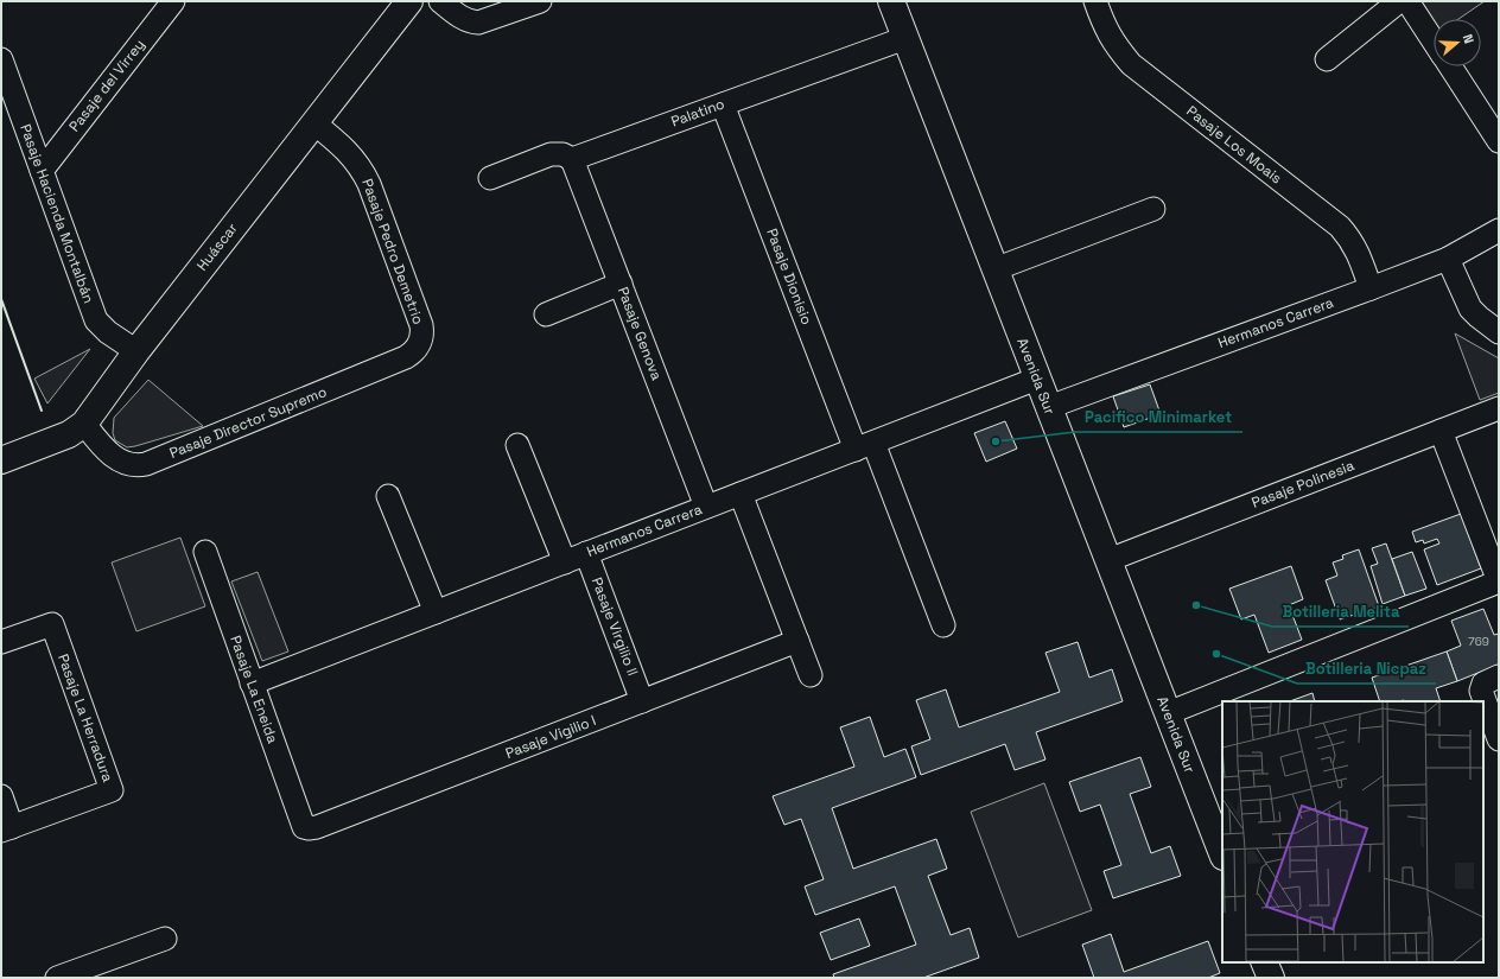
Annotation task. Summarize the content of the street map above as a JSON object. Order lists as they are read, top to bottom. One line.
{"streets":{"street":["Pasaje del Virrey","Palatino","Pasaje Los Moais","Pasaje Hacienda Montalbán","Huáscar","Pasaje Pedro Demetrio","Pasaje Dionisio","Hermanos Carrera","Pasaje Genova","Avenida Sur","Pasaje Director Supremo","Pasaje Polinesia","Pasaje Virgilio II","Pasaje La Eneida","Pasaje La Herradura","Pasaje Vigilio I"]},"crossings":[["Pasaje del Virrey","Pasaje Hacienda Montalbán"],["Palatino","Pasaje Dionisio"],["Palatino","Pasaje Genova"],["Palatino","Avenida Sur"],["Pasaje Los Moais","Hermanos Carrera"],["Pasaje Hacienda Montalbán","Huáscar"],["Huáscar","Pasaje Pedro Demetrio"],["Huáscar","Pasaje Director Supremo"],["Pasaje Pedro Demetrio","Pasaje Director Supremo"],["Pasaje Dionisio","Hermanos Carrera"],["Hermanos Carrera","Pasaje Genova"],["Hermanos Carrera","Avenida Sur"],["Hermanos Carrera","Pasaje Virgilio II"],["Hermanos Carrera","Pasaje La Eneida"],["Avenida Sur","Pasaje Polinesia"],["Pasaje Virgilio II","Pasaje Vigilio I"],["Pasaje La Eneida","Pasaje Vigilio I"]],"places":["Pacifico Minimarket","Botilleria Melita","Botilleria Nicpaz"],"house_numbers":["769"],"north":"right"}
